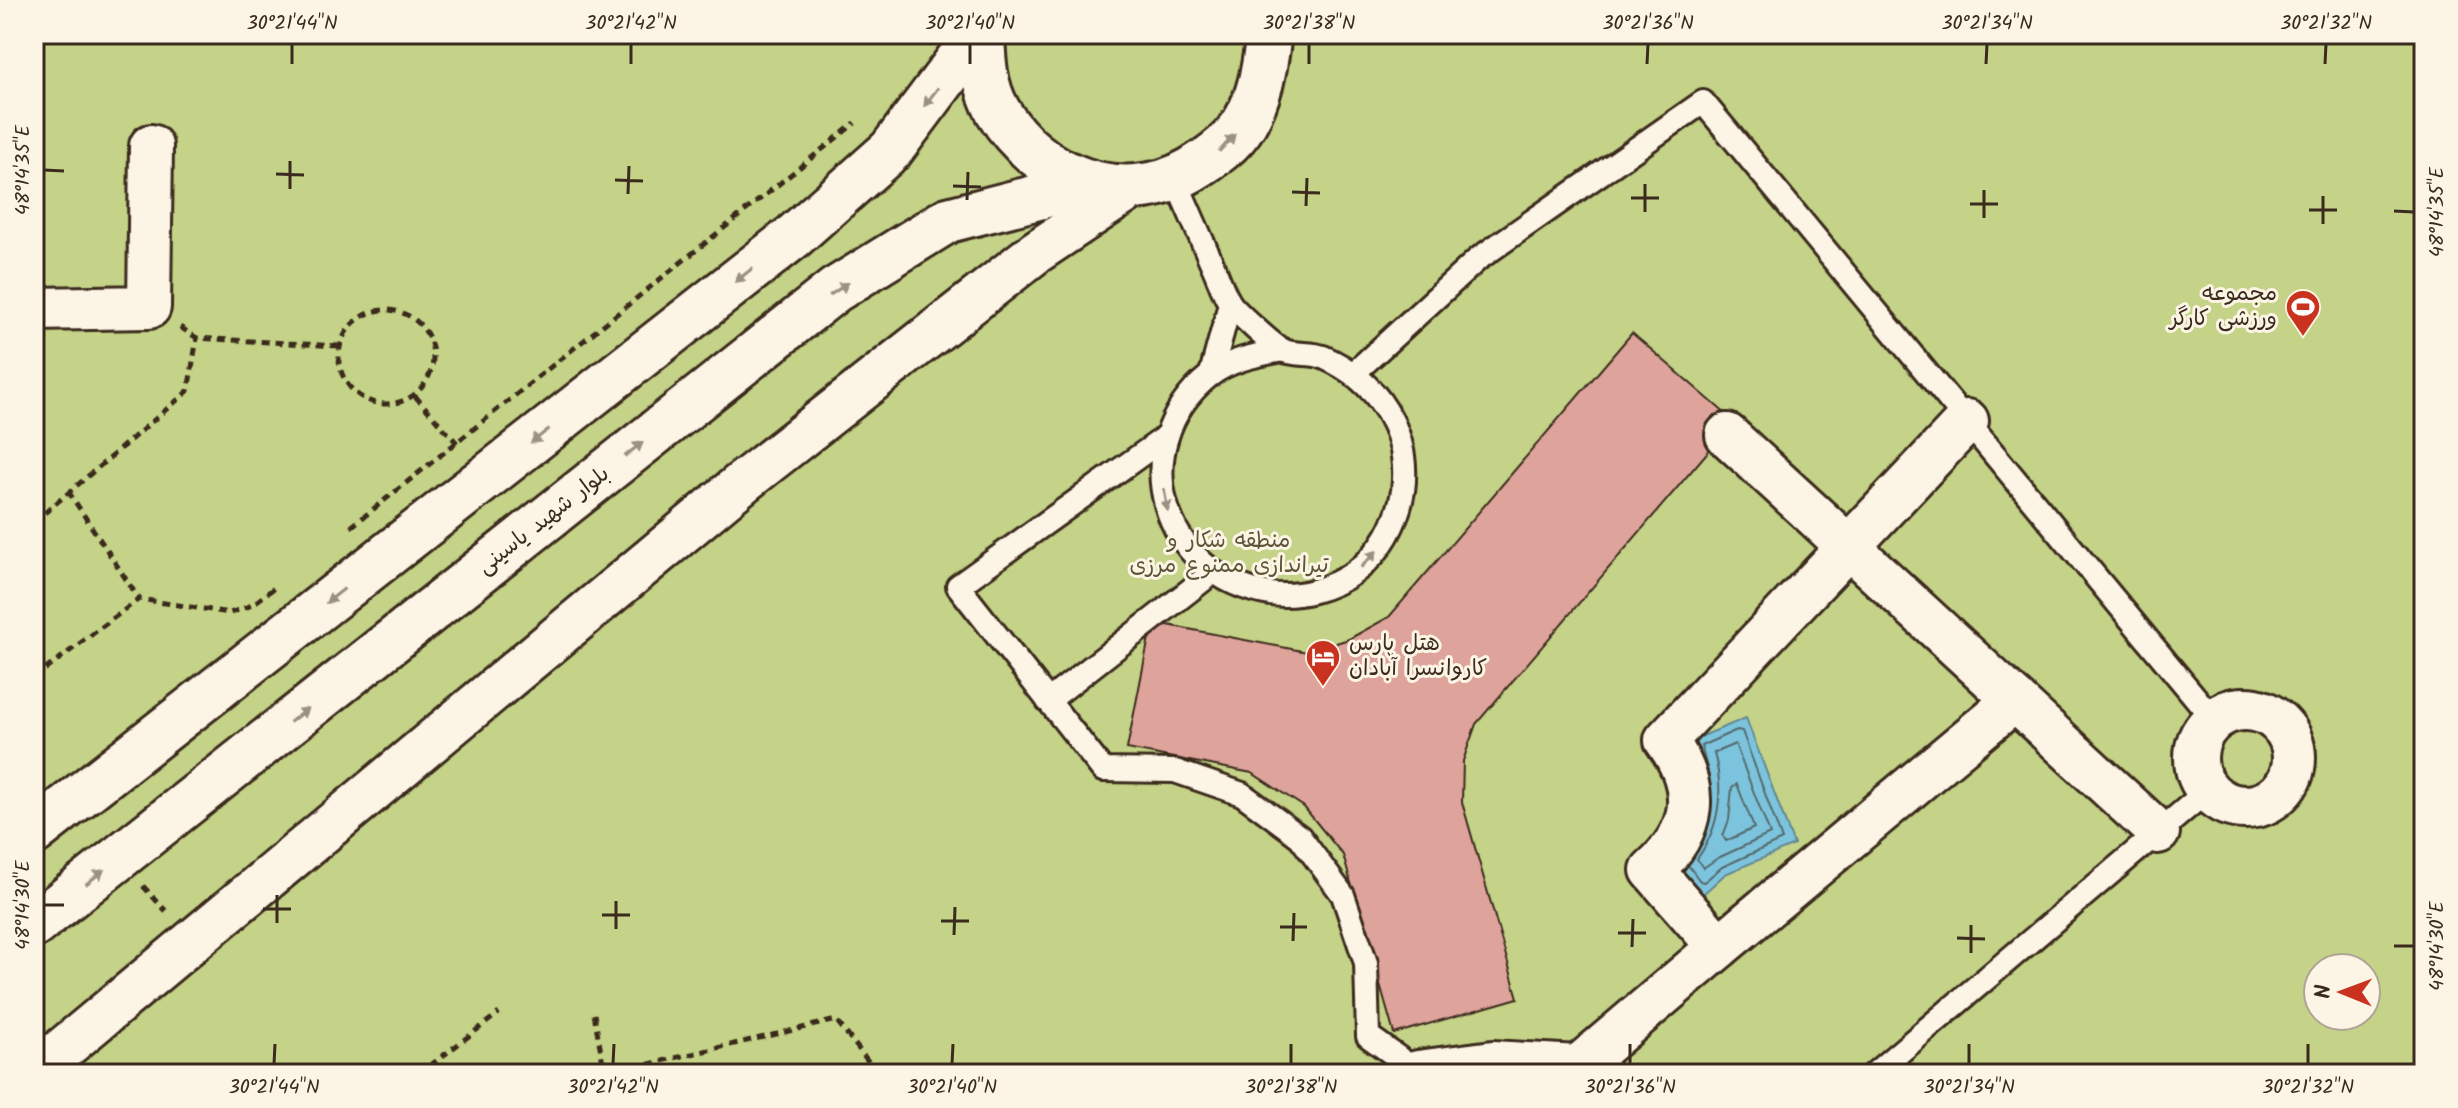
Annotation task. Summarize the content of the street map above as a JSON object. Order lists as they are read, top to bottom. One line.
{"streets":{"main road":["بلوار شهید یاسینی"]},"parks":["منطقه شکار و تیراندازی ممنوع مرزی"],"places":{"sports":["مجموعه ورزشی کارگر"],"hotel":["هتل پارس کاروانسرا آبادان"]},"north":"left","coordinates":["30°21'44\"N","30°21'42\"N","30°21'40\"N","30°21'38\"N","30°21'36\"N","30°21'34\"N","30°21'32\"N","48°14'35\"E","48°14'30\"E"]}
